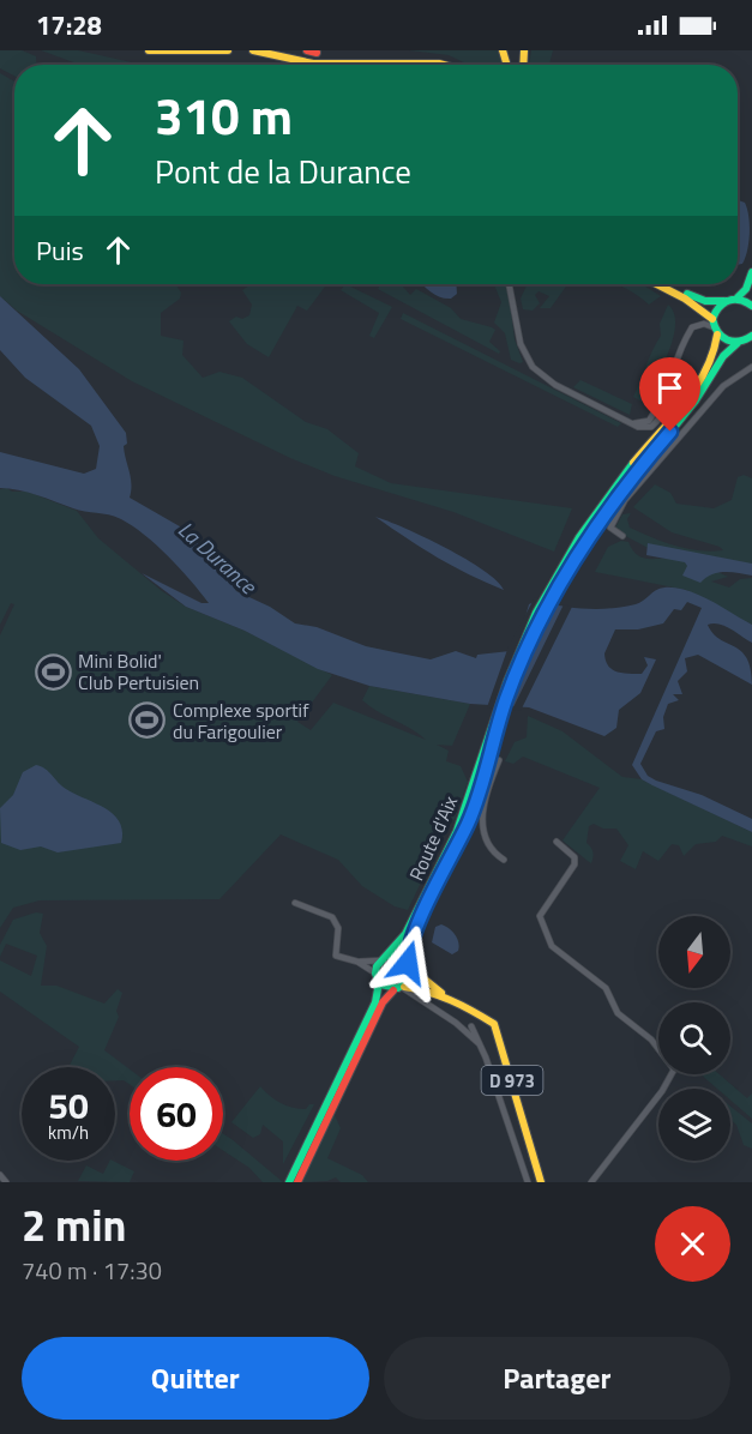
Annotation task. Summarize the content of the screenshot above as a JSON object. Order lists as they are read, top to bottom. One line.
{"streets":{"main road":["Route d'Aix","D 973"]},"crossings":[["Route d'Aix","D 973"]],"water":["La Durance"],"places":{"sports":["Mini Bolid' Club Pertuisien","Complexe sportif du Farigoulier"]},"north":"bottom","page":{"status":"17:28","turn":["310 m","Pont de la Durance"],"then":"Puis","speed":"50 km/h","limit":"60","heading":["2 min","740 m · 17:30"],"buttons":["Quitter","Partager"]}}
